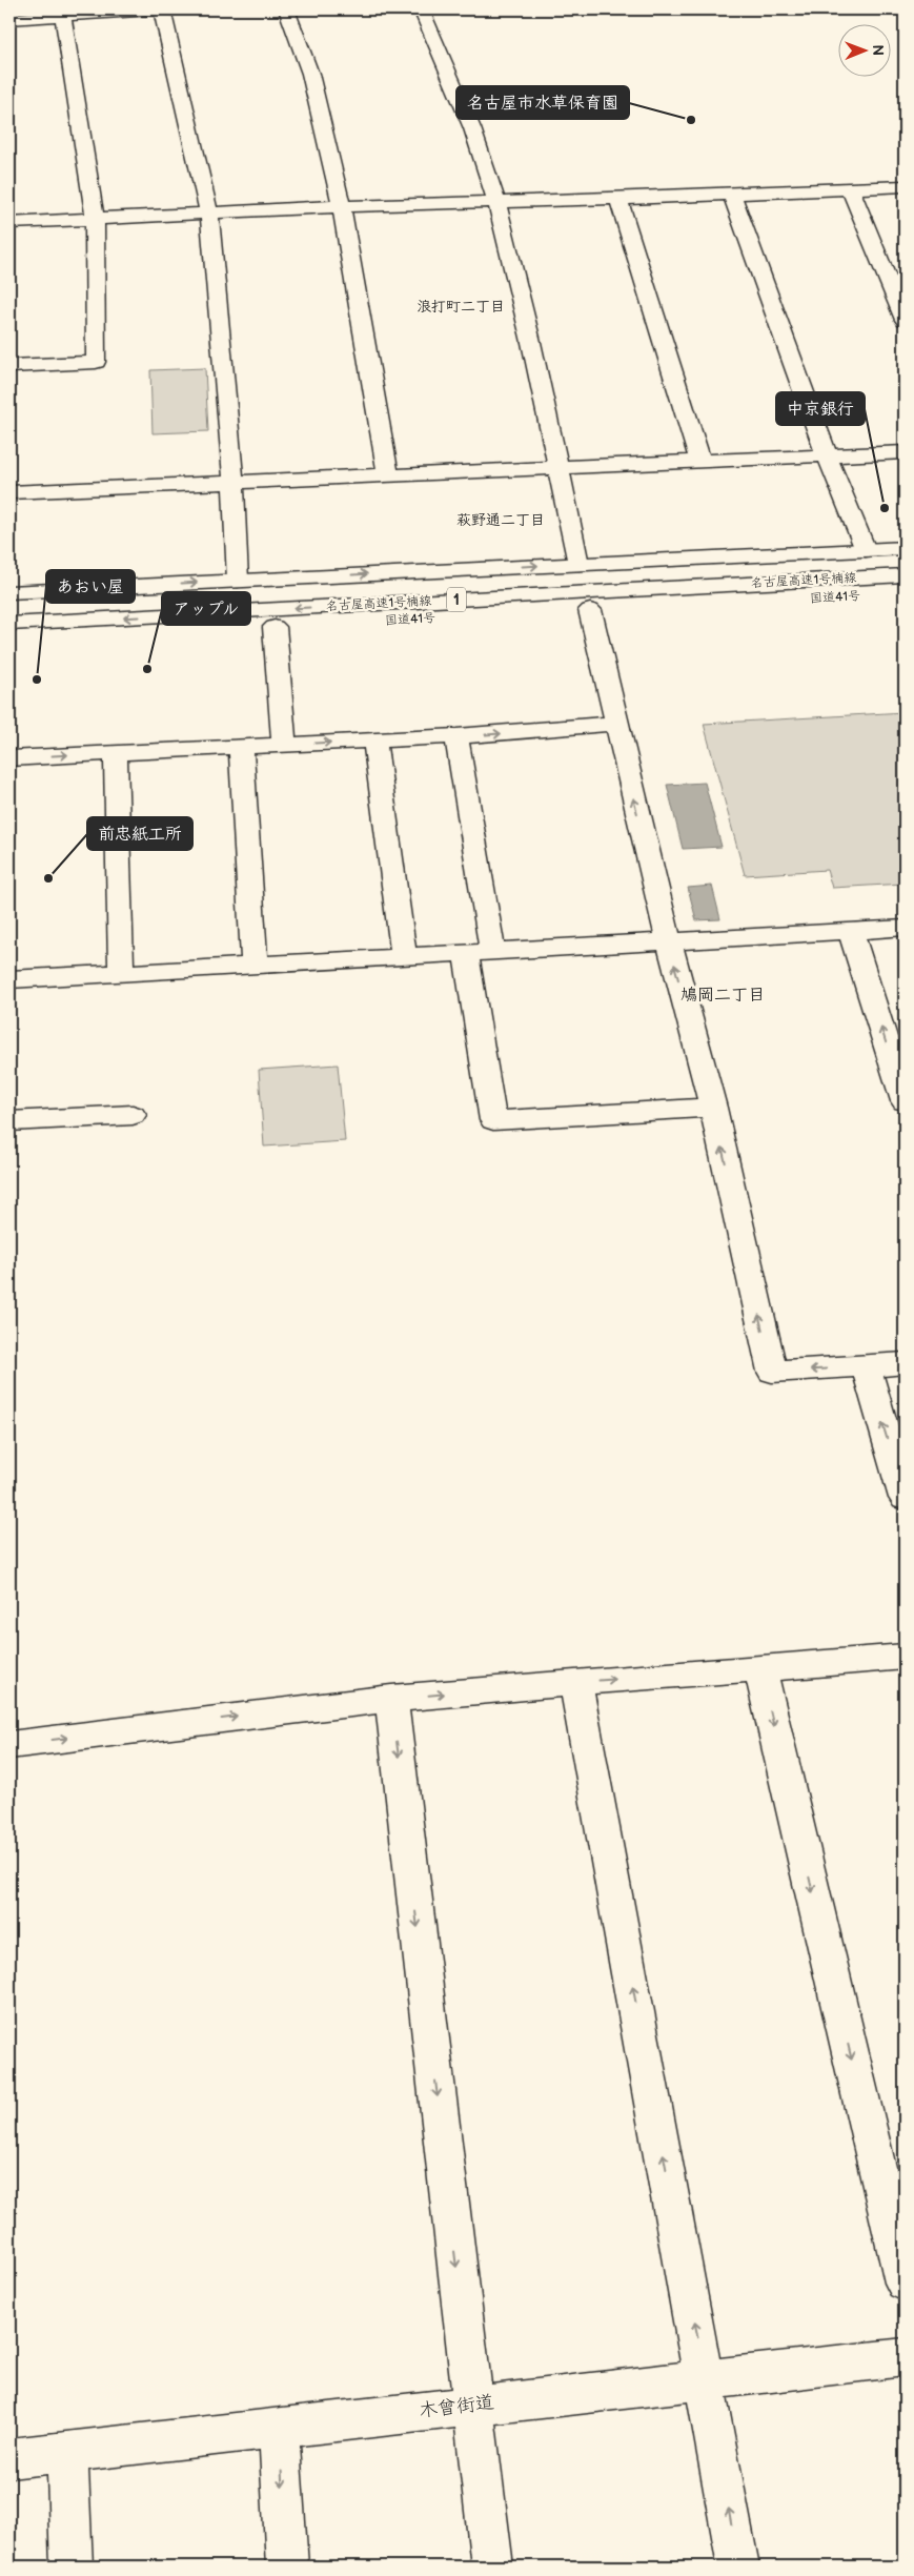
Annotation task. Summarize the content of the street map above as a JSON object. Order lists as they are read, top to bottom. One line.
{"streets":{"main road":["名古屋高速1号楠線","国道41号","1","木曾街道"]},"districts":["浪打町二丁目","萩野通二丁目","鳩岡二丁目"],"places":["名古屋市水草保育園","中京銀行","アップル","あおい屋","前忠紙工所"],"north":"right"}
